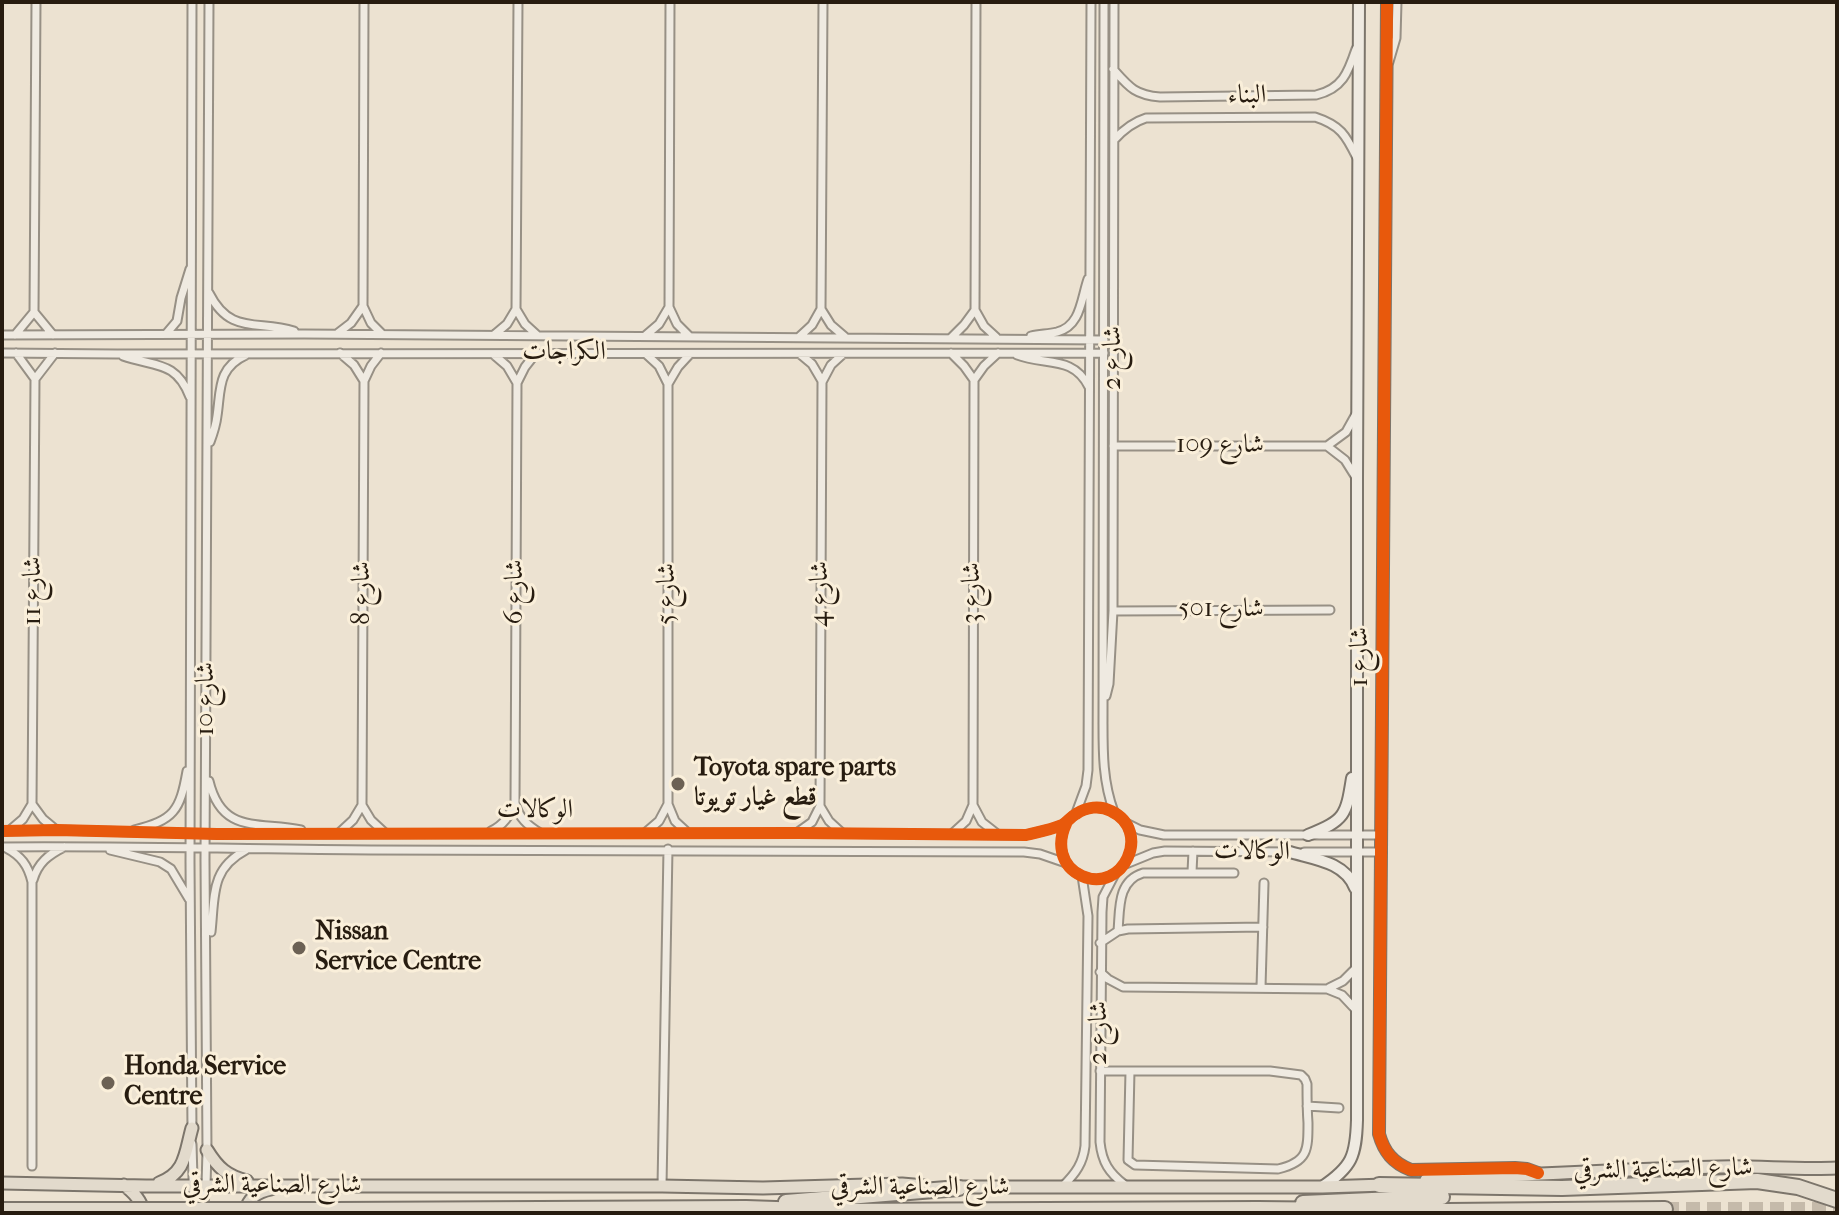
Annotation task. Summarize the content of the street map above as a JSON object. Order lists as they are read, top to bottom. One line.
{"streets":{"main road":["شارع الصناعية الشرقي"],"street":["البناء","الكراجات","شارع 2","شارع 109","شارع 11","شارع 6","شارع 8","شارع 3","شارع 5","شارع 4","شارع 501","شارع 1","شارع 10","الوكالات"]},"crossings":[["البناء","شارع 2"],["البناء","شارع 1"],["الكراجات","شارع 2"],["الكراجات","شارع 10"],["شارع 2","شارع 109"],["شارع 2","شارع 501"],["شارع 2","الوكالات"],["شارع 2","شارع الصناعية الشرقي"],["شارع 1","الوكالات"],["شارع 1","شارع الصناعية الشرقي"],["شارع 10","الوكالات"],["شارع 10","شارع الصناعية الشرقي"]],"places":["Toyota spare parts قطع غيار تويوتا","Nissan Service Centre","Honda Service Centre"]}
